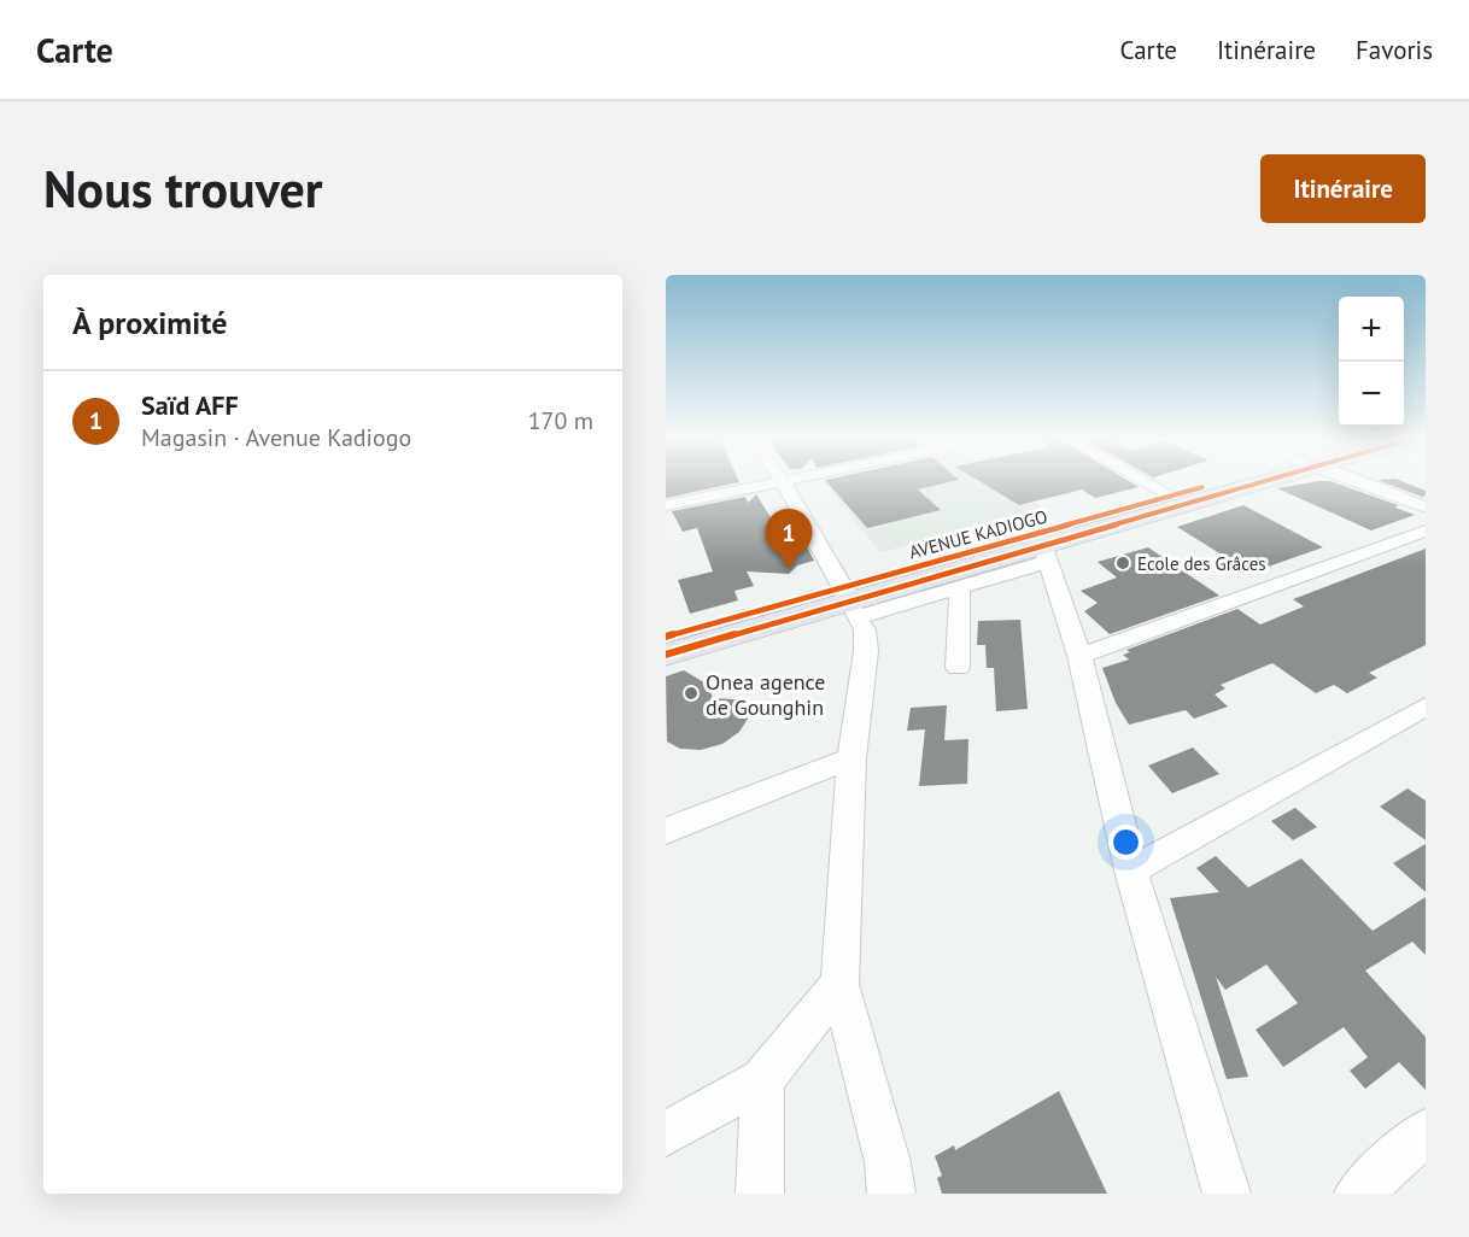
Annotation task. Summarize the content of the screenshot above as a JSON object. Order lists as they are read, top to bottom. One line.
{"streets":{"highway":["AVENUE KADIOGO"]},"places":["Ecole des Grâces","Onea agence de Gounghin"],"page":{"header":"Carte","nav":["Carte","Itinéraire","Favoris"],"buttons":"Itinéraire","title":"Nous trouver","heading":"À proximité","map_buttons":["+","−"],"list":[{"mark":"1","name":"Saïd AFF","note":"Magasin · Avenue Kadiogo","value":"170 m"}],"pins":"1"}}
